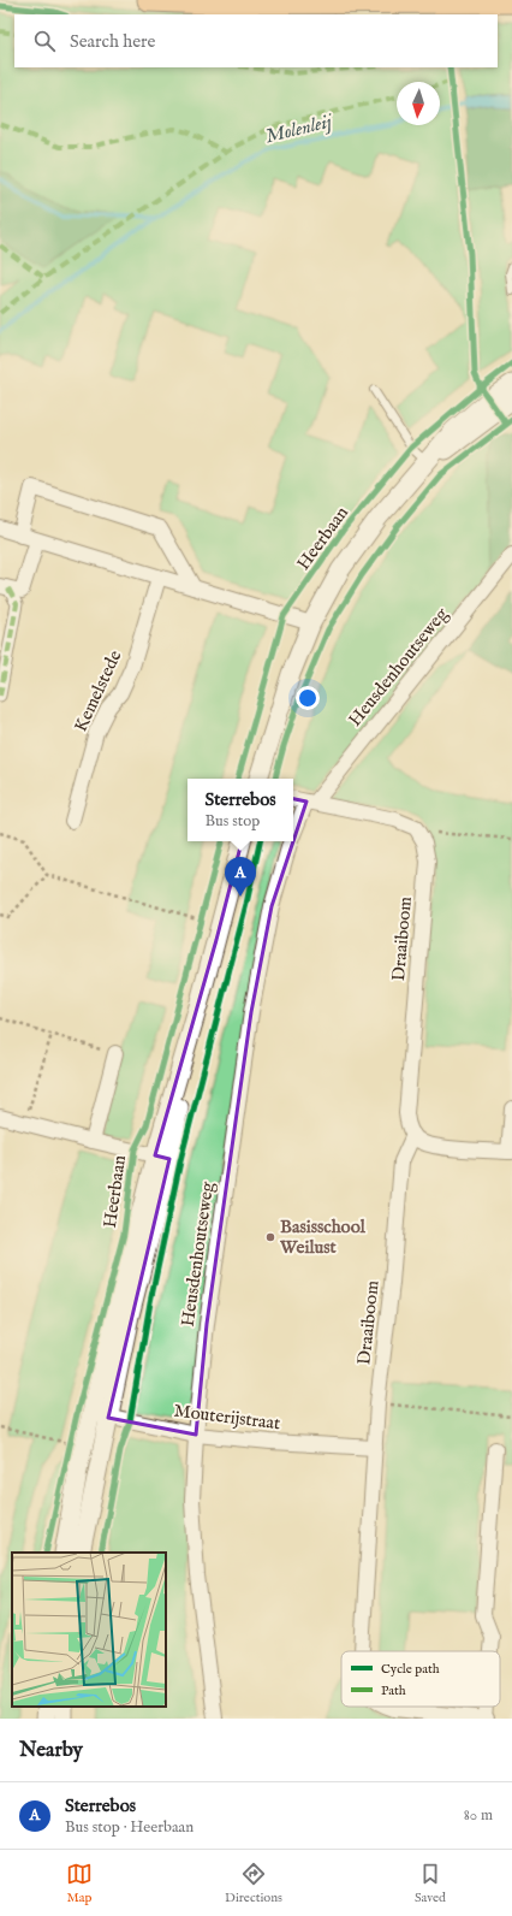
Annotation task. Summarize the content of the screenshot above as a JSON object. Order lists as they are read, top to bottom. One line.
{"streets":{"street":["Heerbaan","Heusdenhoutseweg","Kemelstede","Draaiboom","Mouterijstraat"]},"crossings":[["Heerbaan","Mouterijstraat"],["Heusdenhoutseweg","Mouterijstraat"],["Draaiboom","Mouterijstraat"]],"water":["Molenleij"],"places":["Basisschool Weilust"],"legend":["Cycle path","Path"],"north":"bottom","page":{"search":"Search here","popup":["Sterrebos","Bus stop"],"pins":"A","heading":"Nearby","list":[{"mark":"A","name":"Sterrebos","note":"Bus stop · Heerbaan","value":"80 m"}],"nav":["Map","Directions","Saved"]}}
